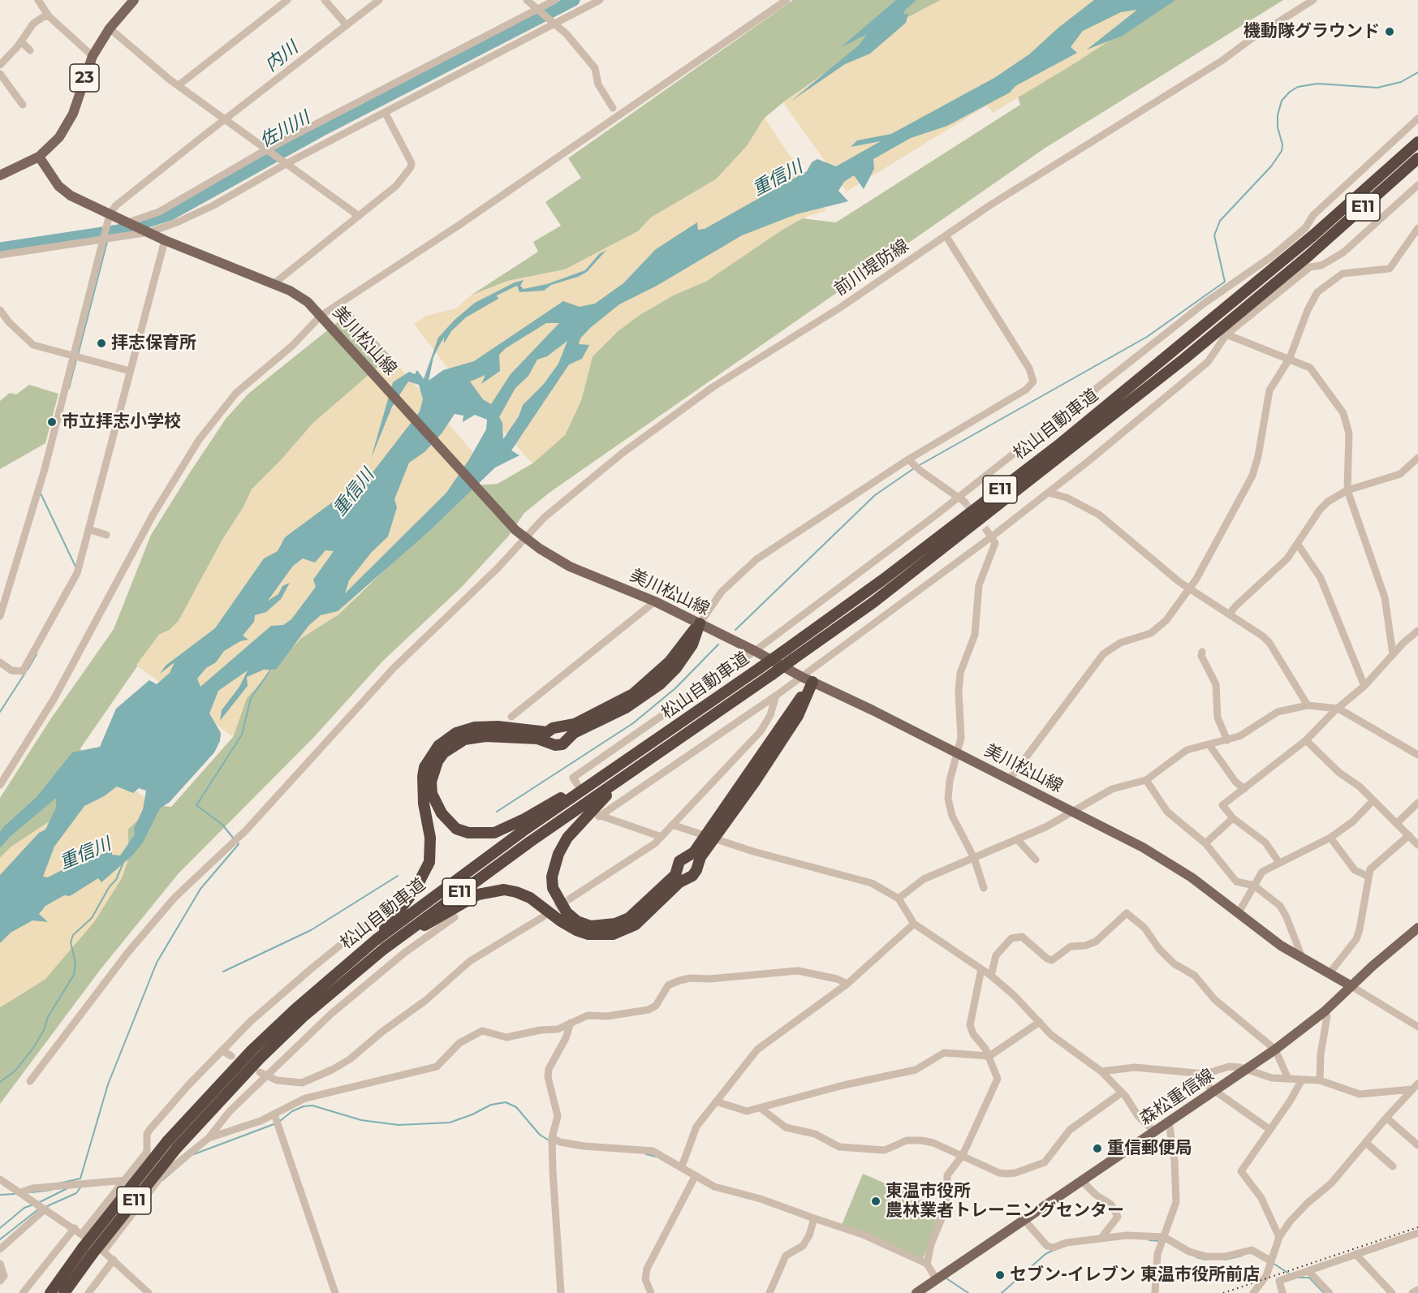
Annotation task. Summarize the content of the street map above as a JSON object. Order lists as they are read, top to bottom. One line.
{"streets":{"highway":["E11","松山自動車道"],"main road":["23","美川松山線","森松重信線"],"street":["前川堤防線"]},"crossings":[["23","美川松山線"],["前川堤防線","美川松山線"],["美川松山線","森松重信線"]],"water":["内川","佐川川","重信川"],"places":["機動隊グラウンド","拝志保育所","市立拝志小学校","重信郵便局","東温市役所 農林業者トレーニングセンター","セブン-イレブン 東温市役所前店"]}
